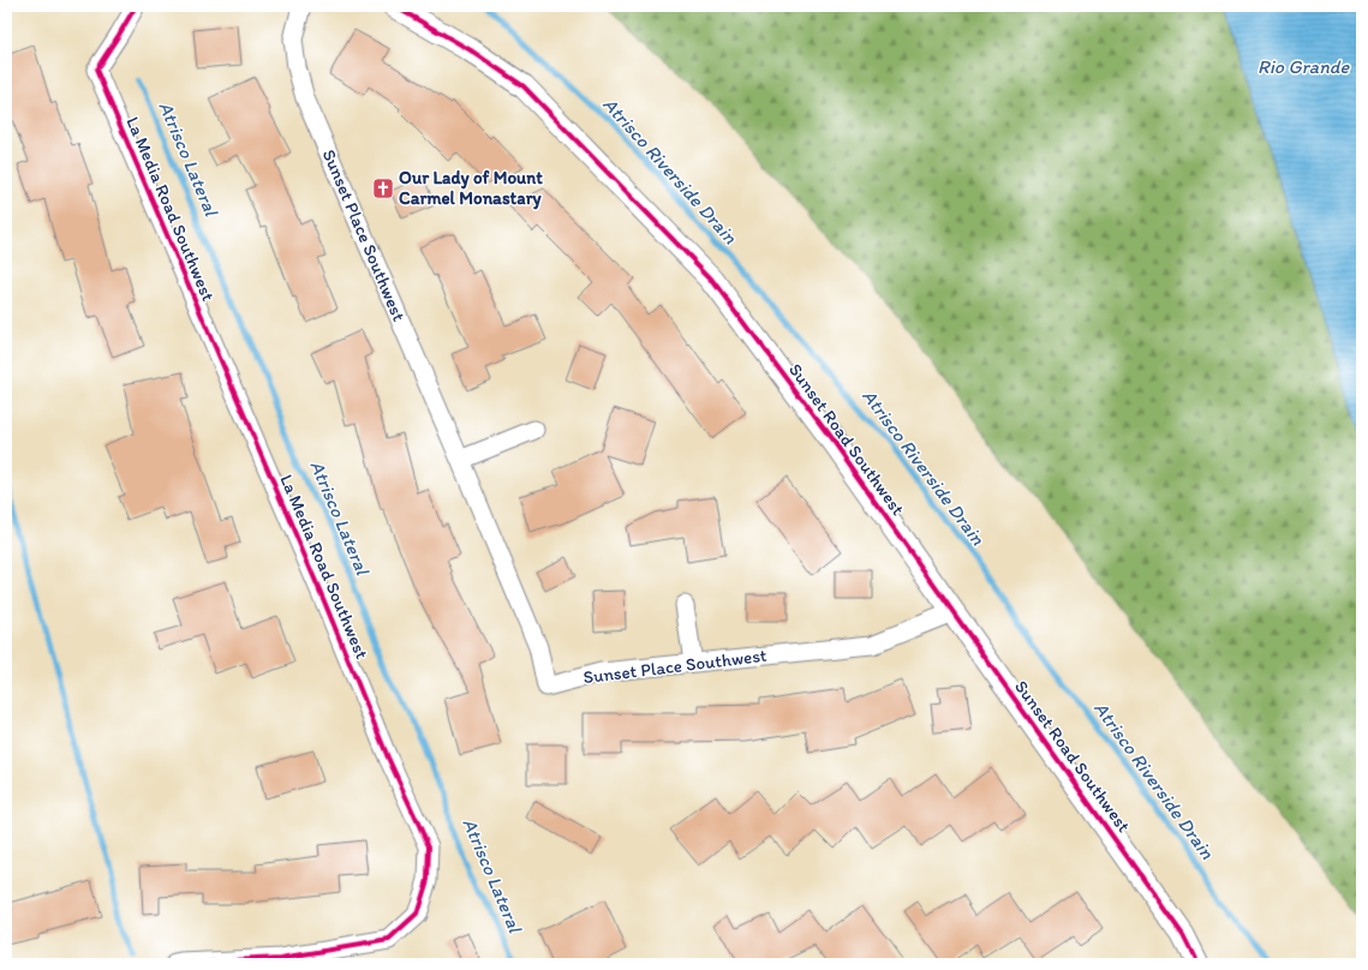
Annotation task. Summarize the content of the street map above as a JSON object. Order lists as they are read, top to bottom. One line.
{"streets":{"street":["La Media Road Southwest","Sunset Place Southwest","Sunset Road Southwest"]},"crossings":[["Sunset Place Southwest","Sunset Road Southwest"]],"water":["Rio Grande","Atrisco Lateral","Atrisco Riverside Drain"],"places":{"church":["Our Lady of Mount Carmel Monastary"]}}
